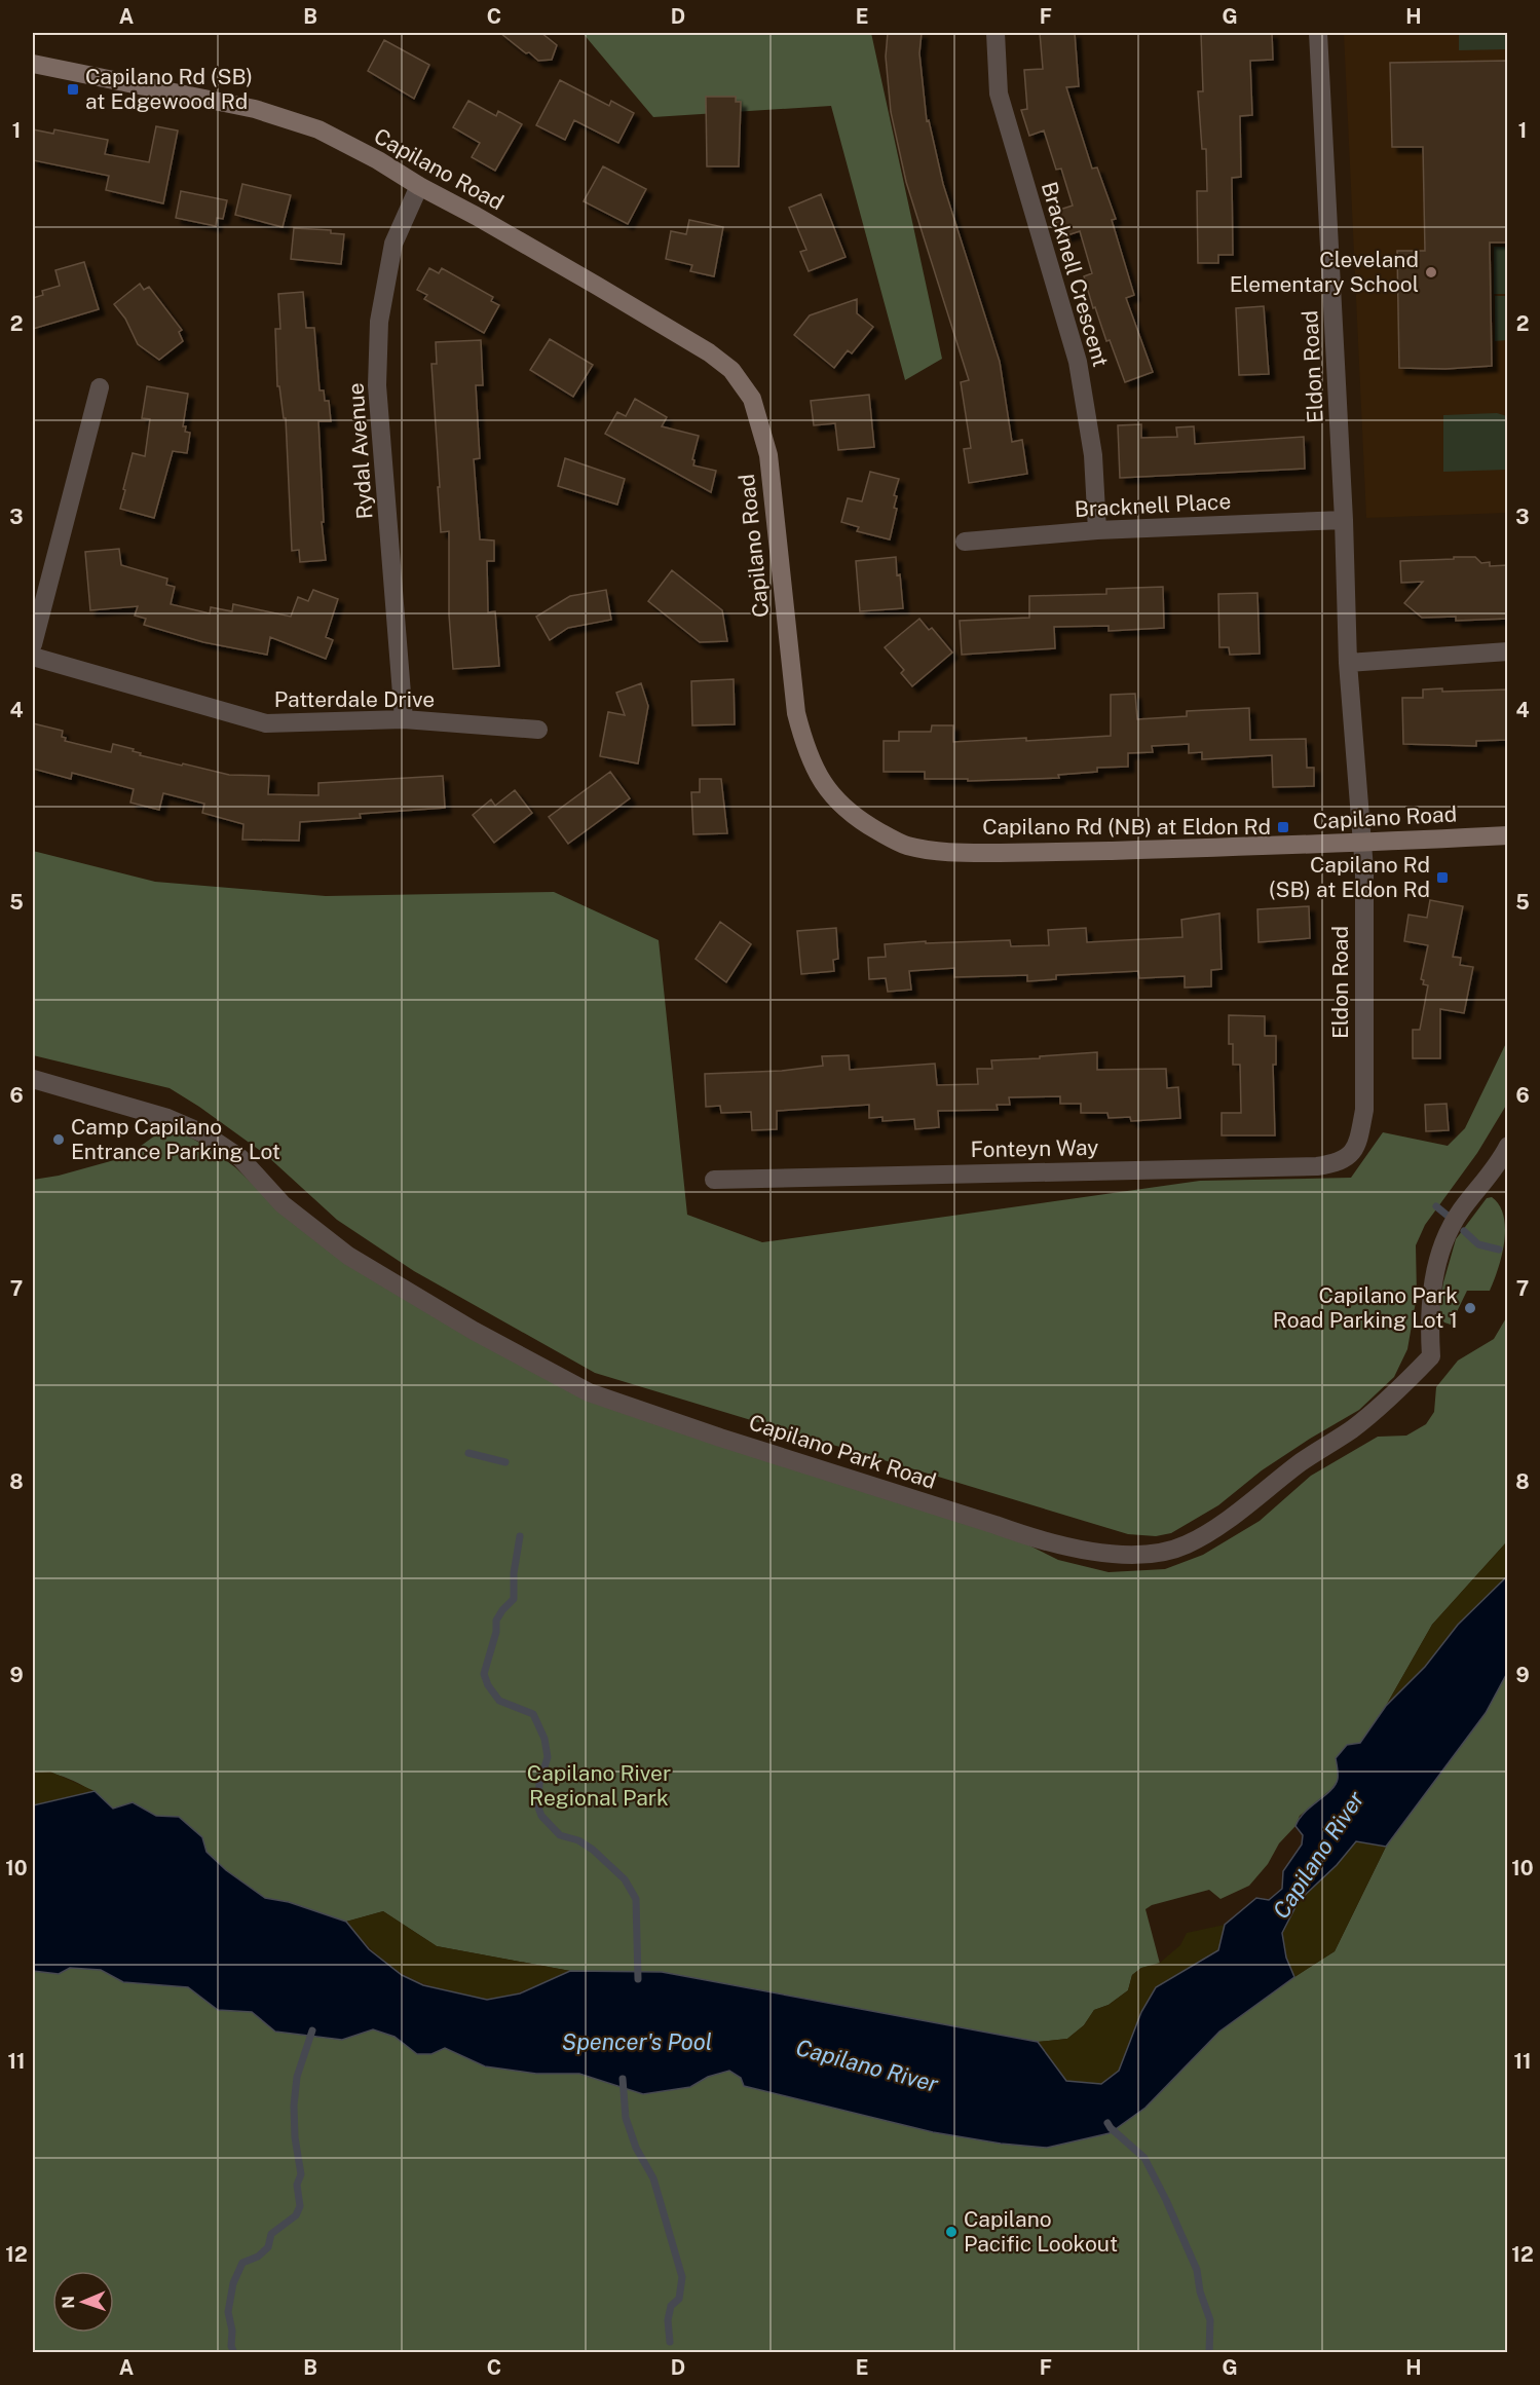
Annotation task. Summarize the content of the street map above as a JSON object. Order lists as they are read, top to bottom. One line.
{"streets":{"main road":["Capilano Road"],"street":["Bracknell Crescent","Eldon Road","Rydal Avenue","Bracknell Place","Patterdale Drive","Fonteyn Way","Capilano Park Road"]},"crossings":[["Capilano Road","Eldon Road"],["Capilano Road","Rydal Avenue"],["Bracknell Crescent","Bracknell Place"],["Eldon Road","Bracknell Place"],["Eldon Road","Fonteyn Way"],["Rydal Avenue","Patterdale Drive"]],"water":["Capilano River","Spencer's Pool"],"parks":["Capilano River Regional Park"],"places":{"transit":["Capilano Rd (SB) at Edgewood Rd","Capilano Rd (NB) at Eldon Rd","Capilano Rd (SB) at Eldon Rd"],"other":["Cleveland Elementary School","Camp Capilano Entrance Parking Lot","Capilano Park Road Parking Lot 1","Capilano Pacific Lookout"]},"north":"left","grid":{"columns":["A","B","C","D","E","F","G","H"],"rows":["1","2","3","4","5","6","7","8","9","10","11","12"]}}
